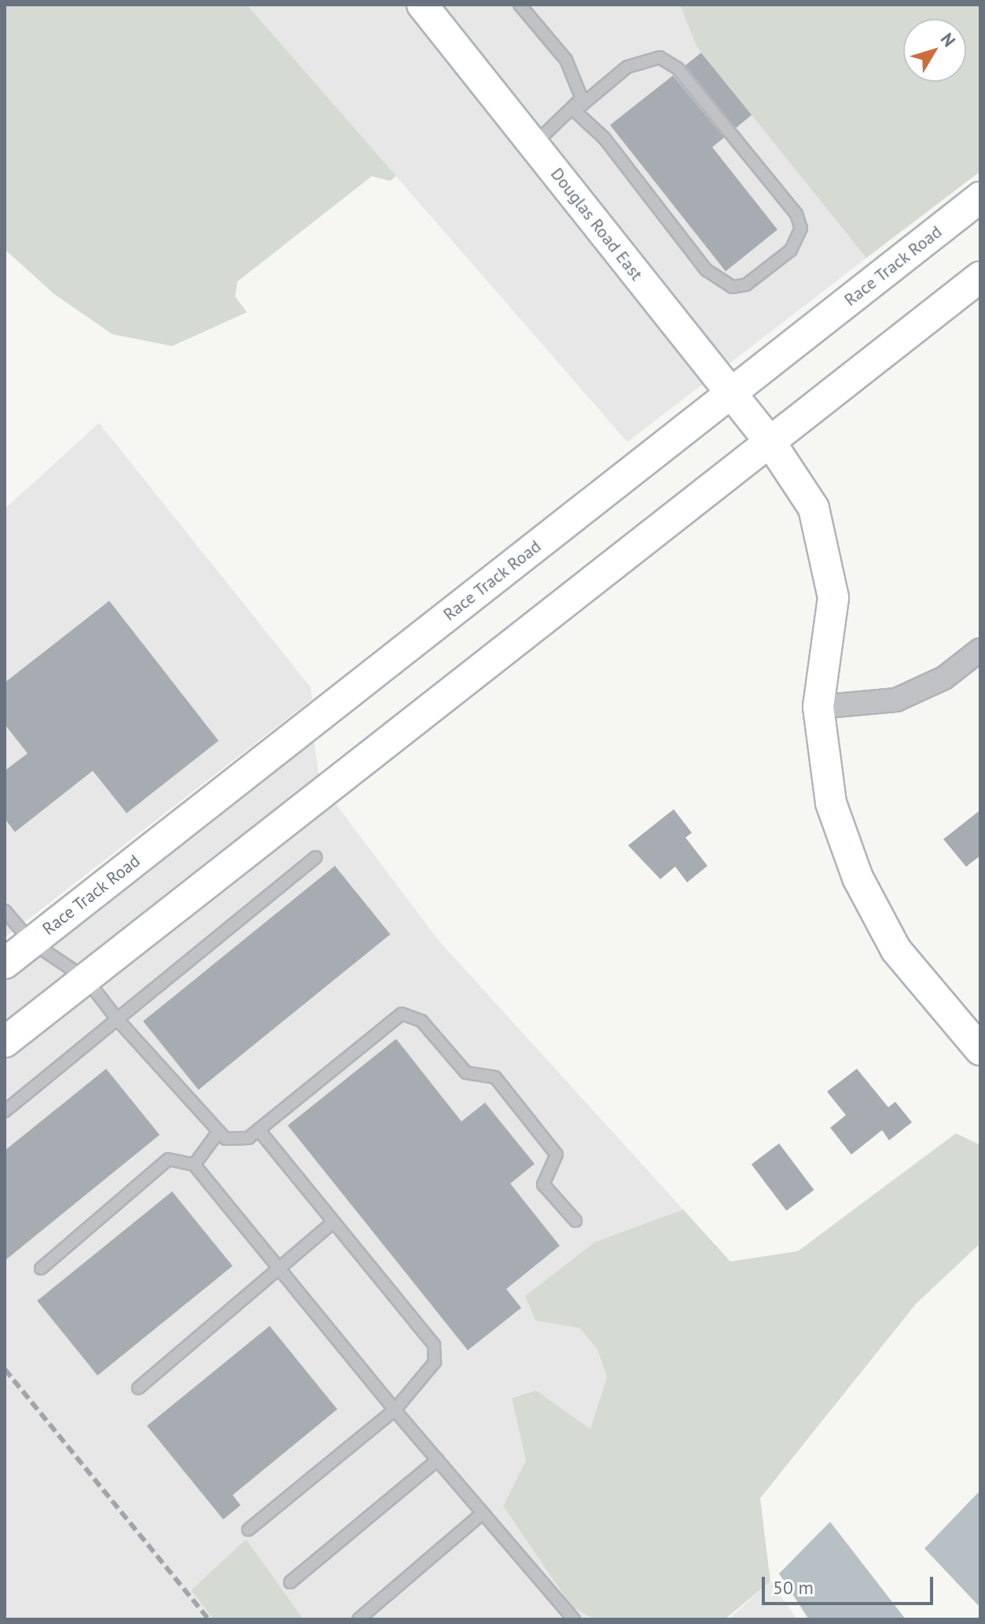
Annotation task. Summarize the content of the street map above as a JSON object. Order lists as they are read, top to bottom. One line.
{"streets":{"main road":["Douglas Road East","Race Track Road"]},"crossings":[["Douglas Road East","Race Track Road"]],"scale_bar":"50 m","north":"top right"}
